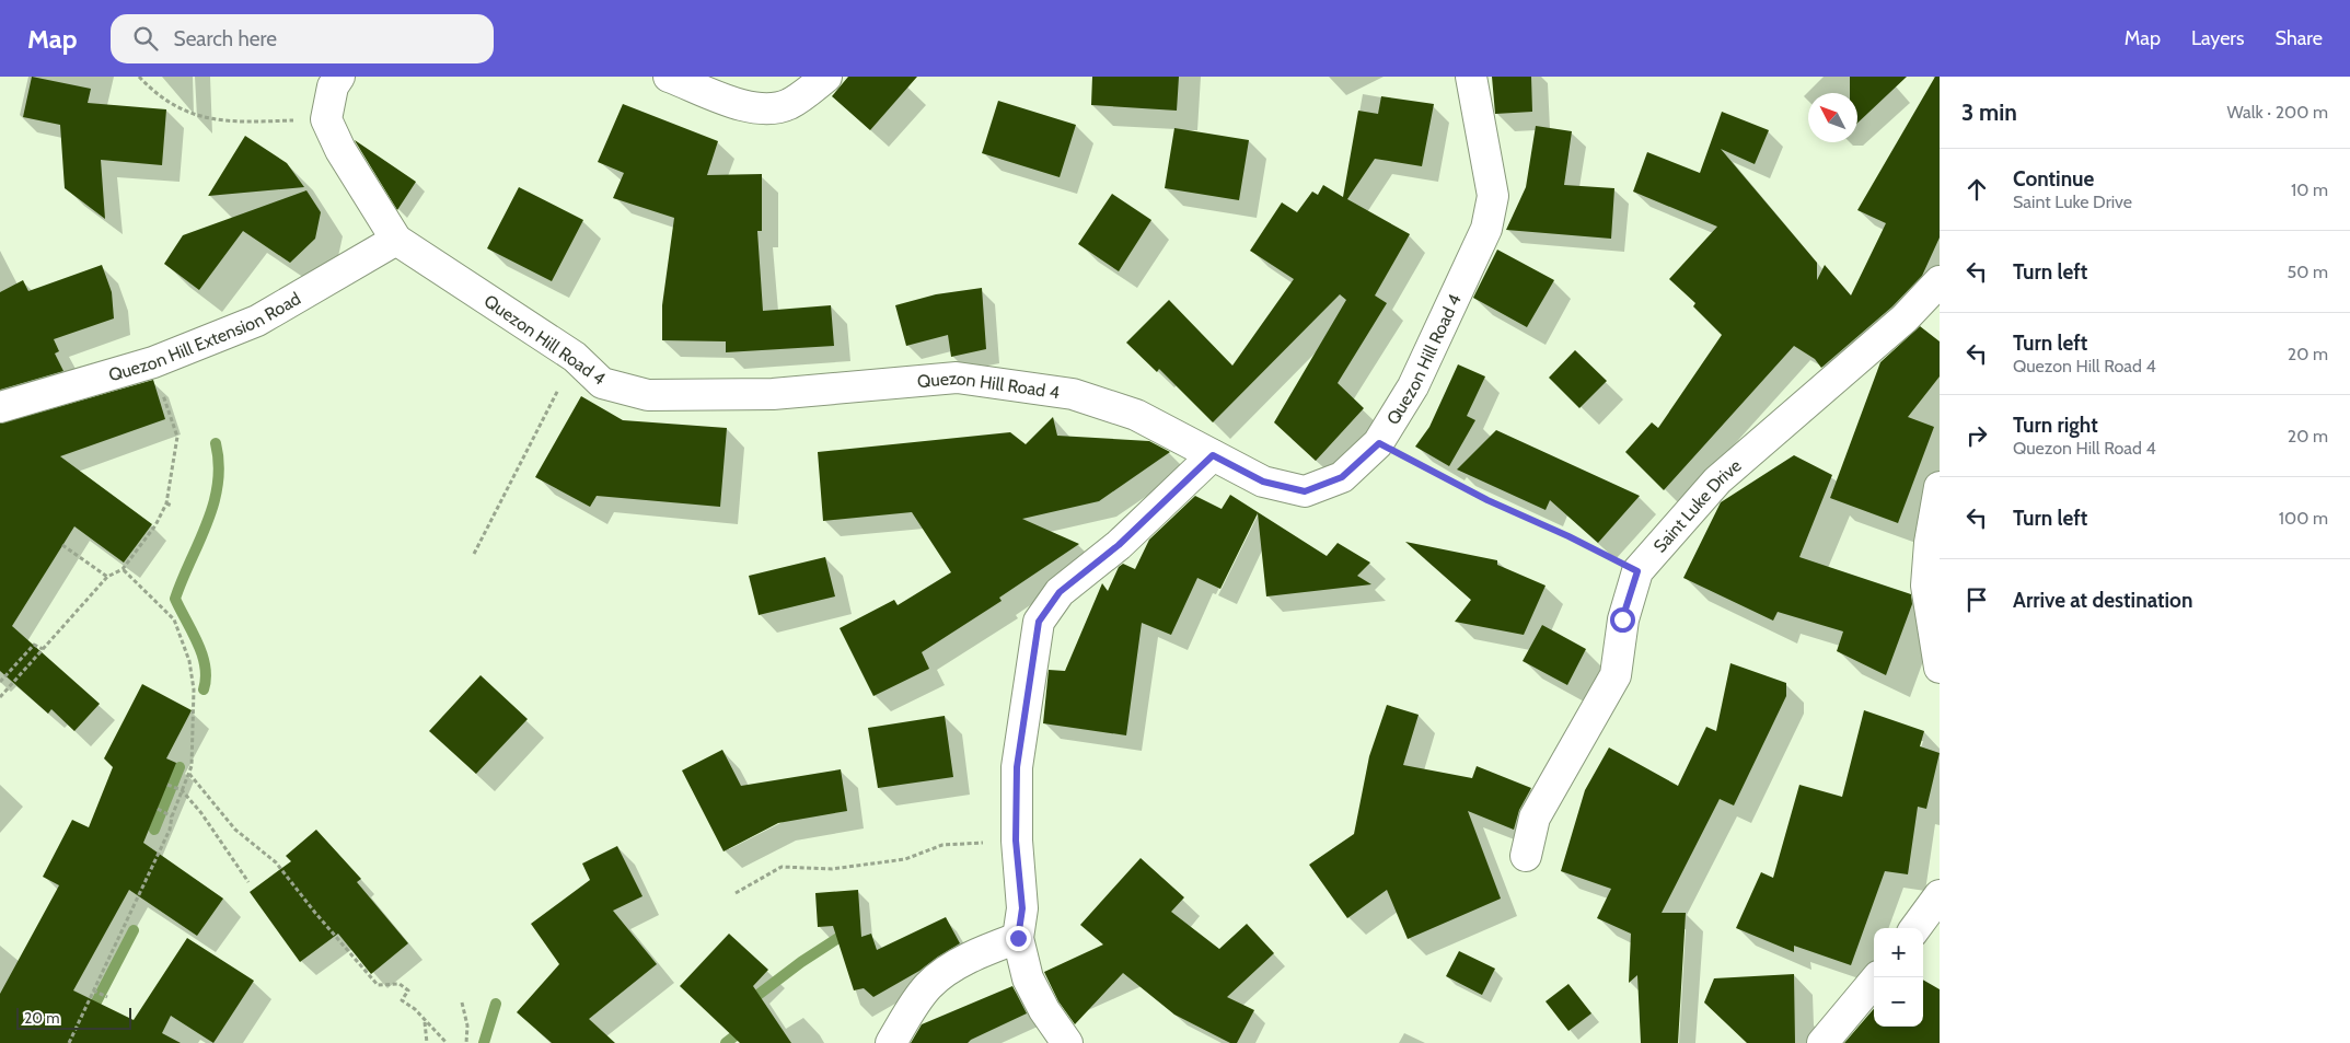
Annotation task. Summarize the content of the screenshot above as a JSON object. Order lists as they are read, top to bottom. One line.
{"streets":{"street":["Quezon Hill Extension Road","Quezon Hill Road 4","Saint Luke Drive"]},"crossings":[["Quezon Hill Extension Road","Quezon Hill Road 4"]],"scale_bar":"20 m","north":"top left","page":{"header":"Map","search":"Search here","nav":["Map","Layers","Share"],"heading":["3 min","Walk · 200 m"],"list":[["Continue","Saint Luke Drive","10 m"],["Turn left","50 m"],["Turn left","Quezon Hill Road 4","20 m"],["Turn right","Quezon Hill Road 4","20 m"],["Turn left","100 m"],"Arrive at destination"],"map_buttons":["+","−"],"scale":"20 m"}}
